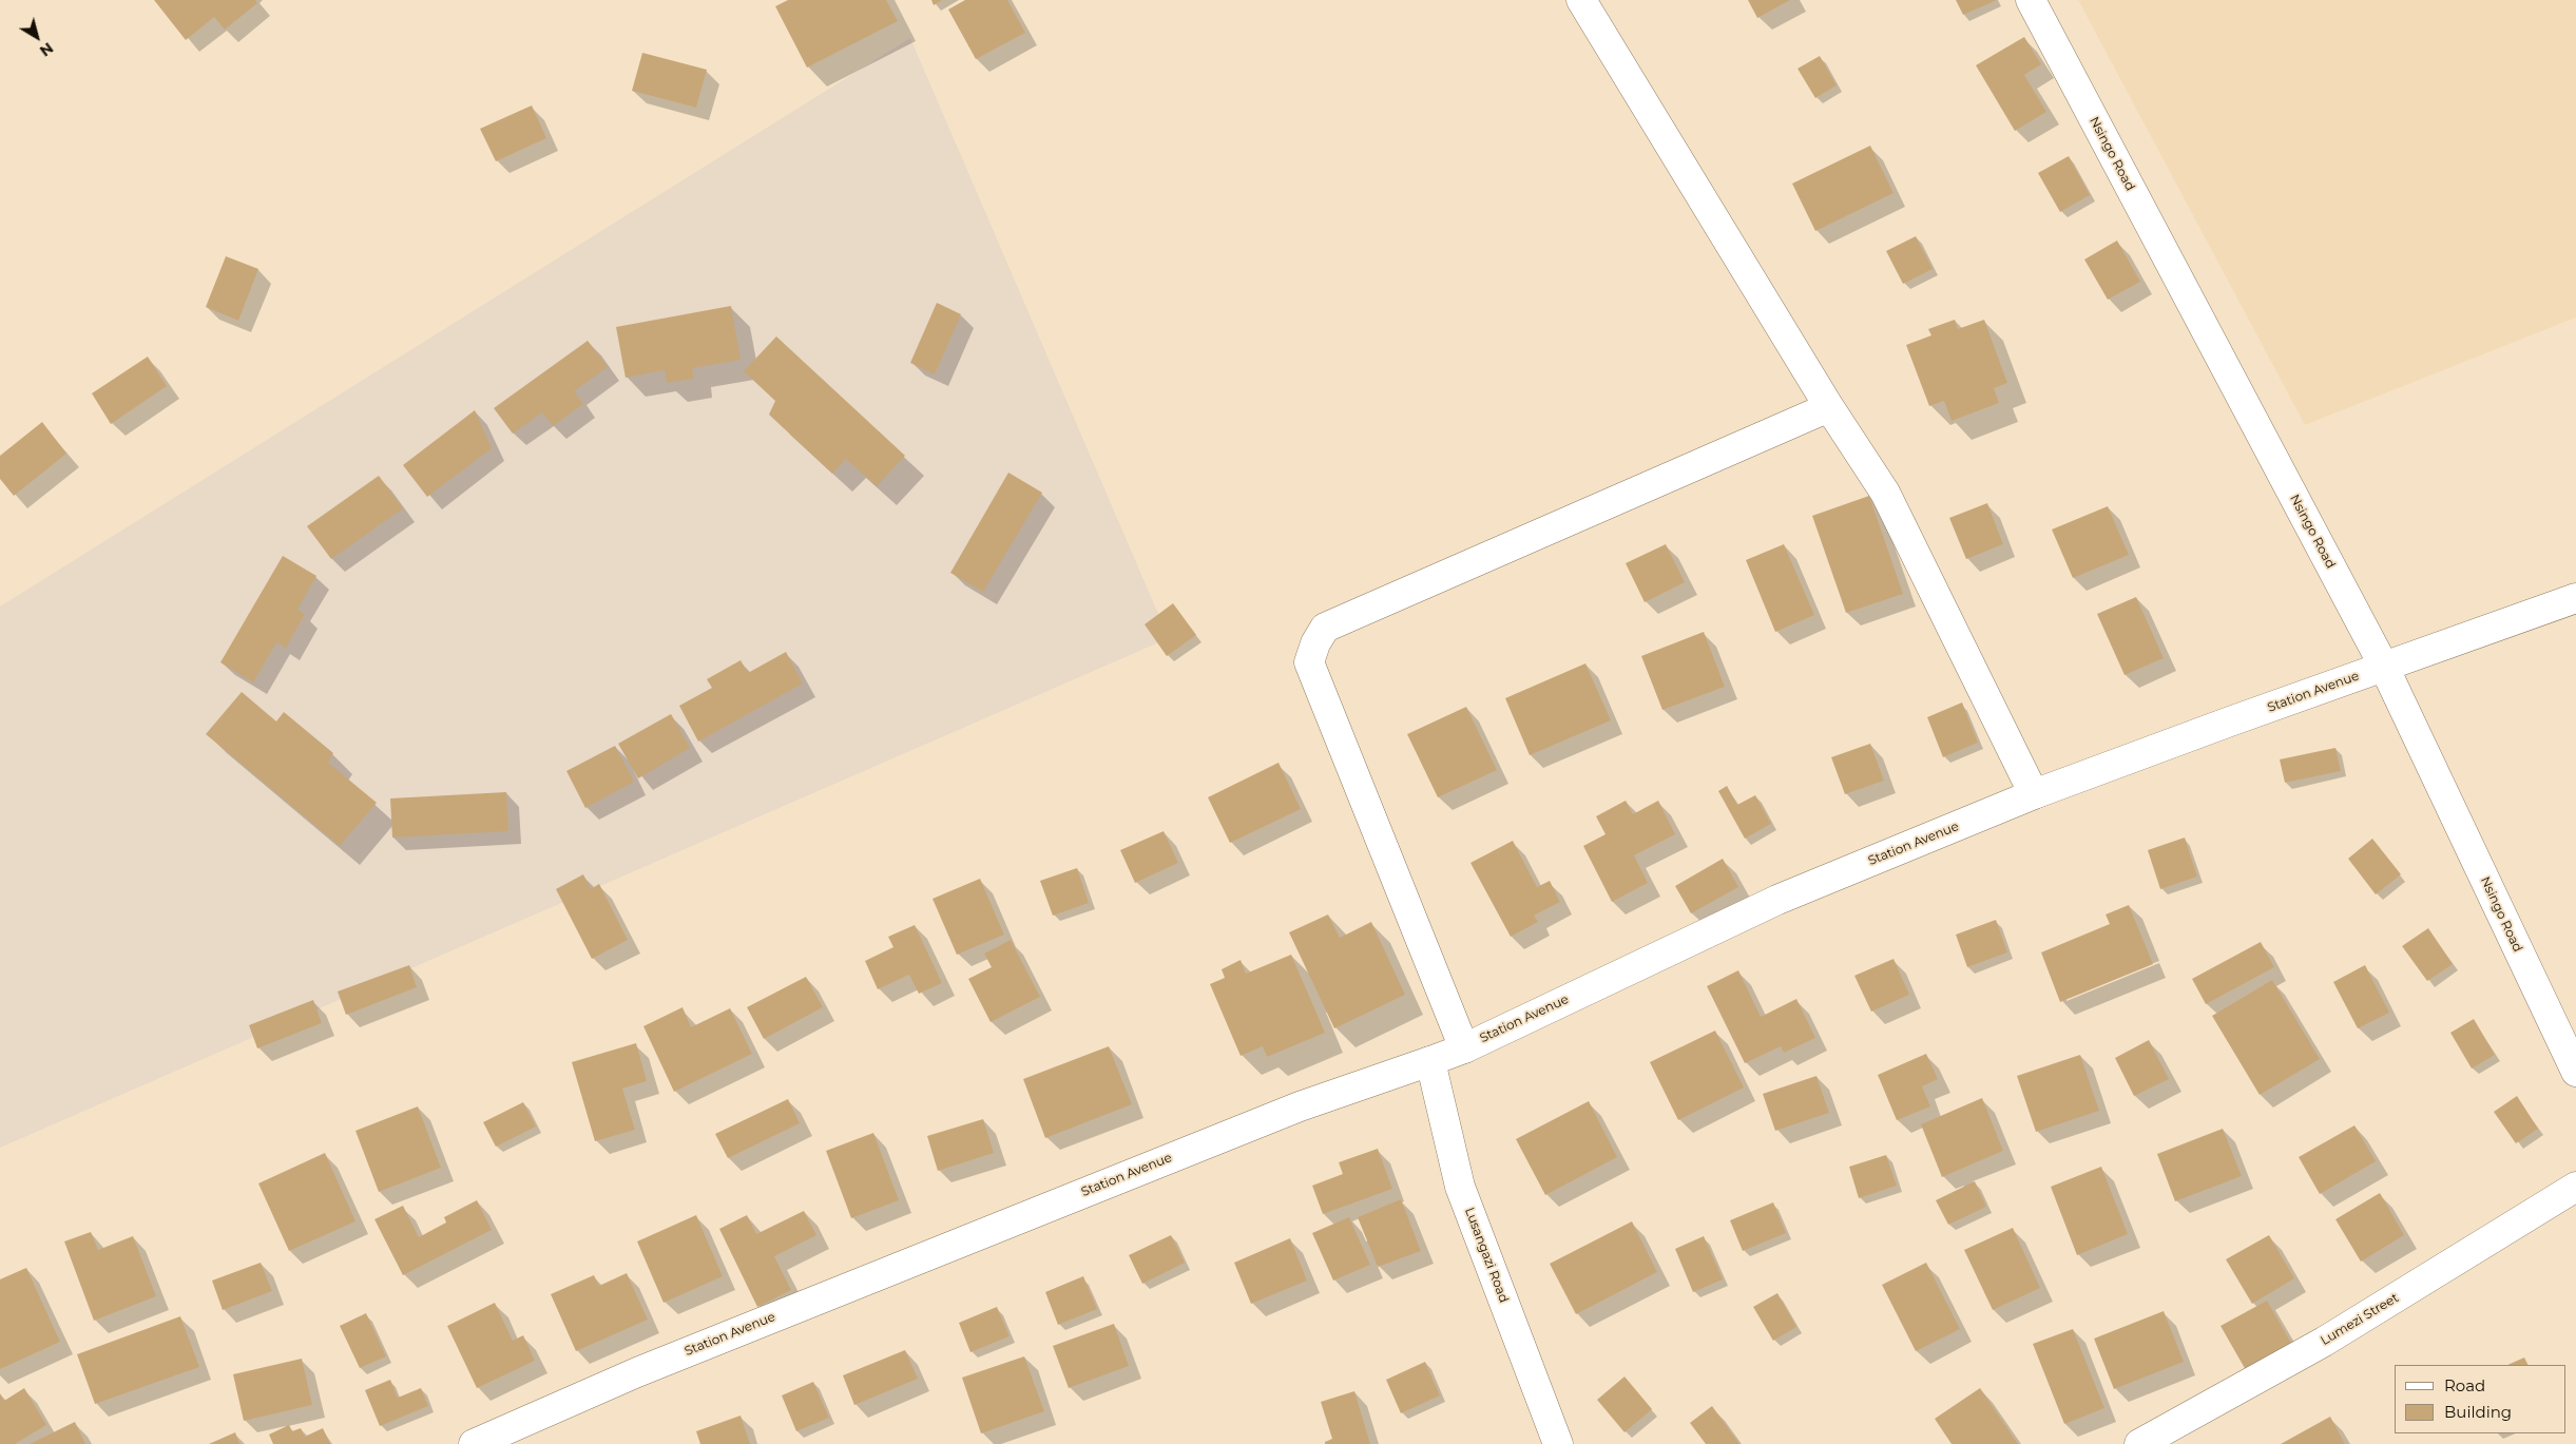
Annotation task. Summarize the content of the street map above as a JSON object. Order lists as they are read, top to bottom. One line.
{"streets":{"street":["Nsingo Road","Station Avenue","Lusangazi Road","Lumezi Street"]},"crossings":[["Nsingo Road","Station Avenue"],["Station Avenue","Lusangazi Road"]],"legend":["Road","Building"],"north":"bottom right"}
